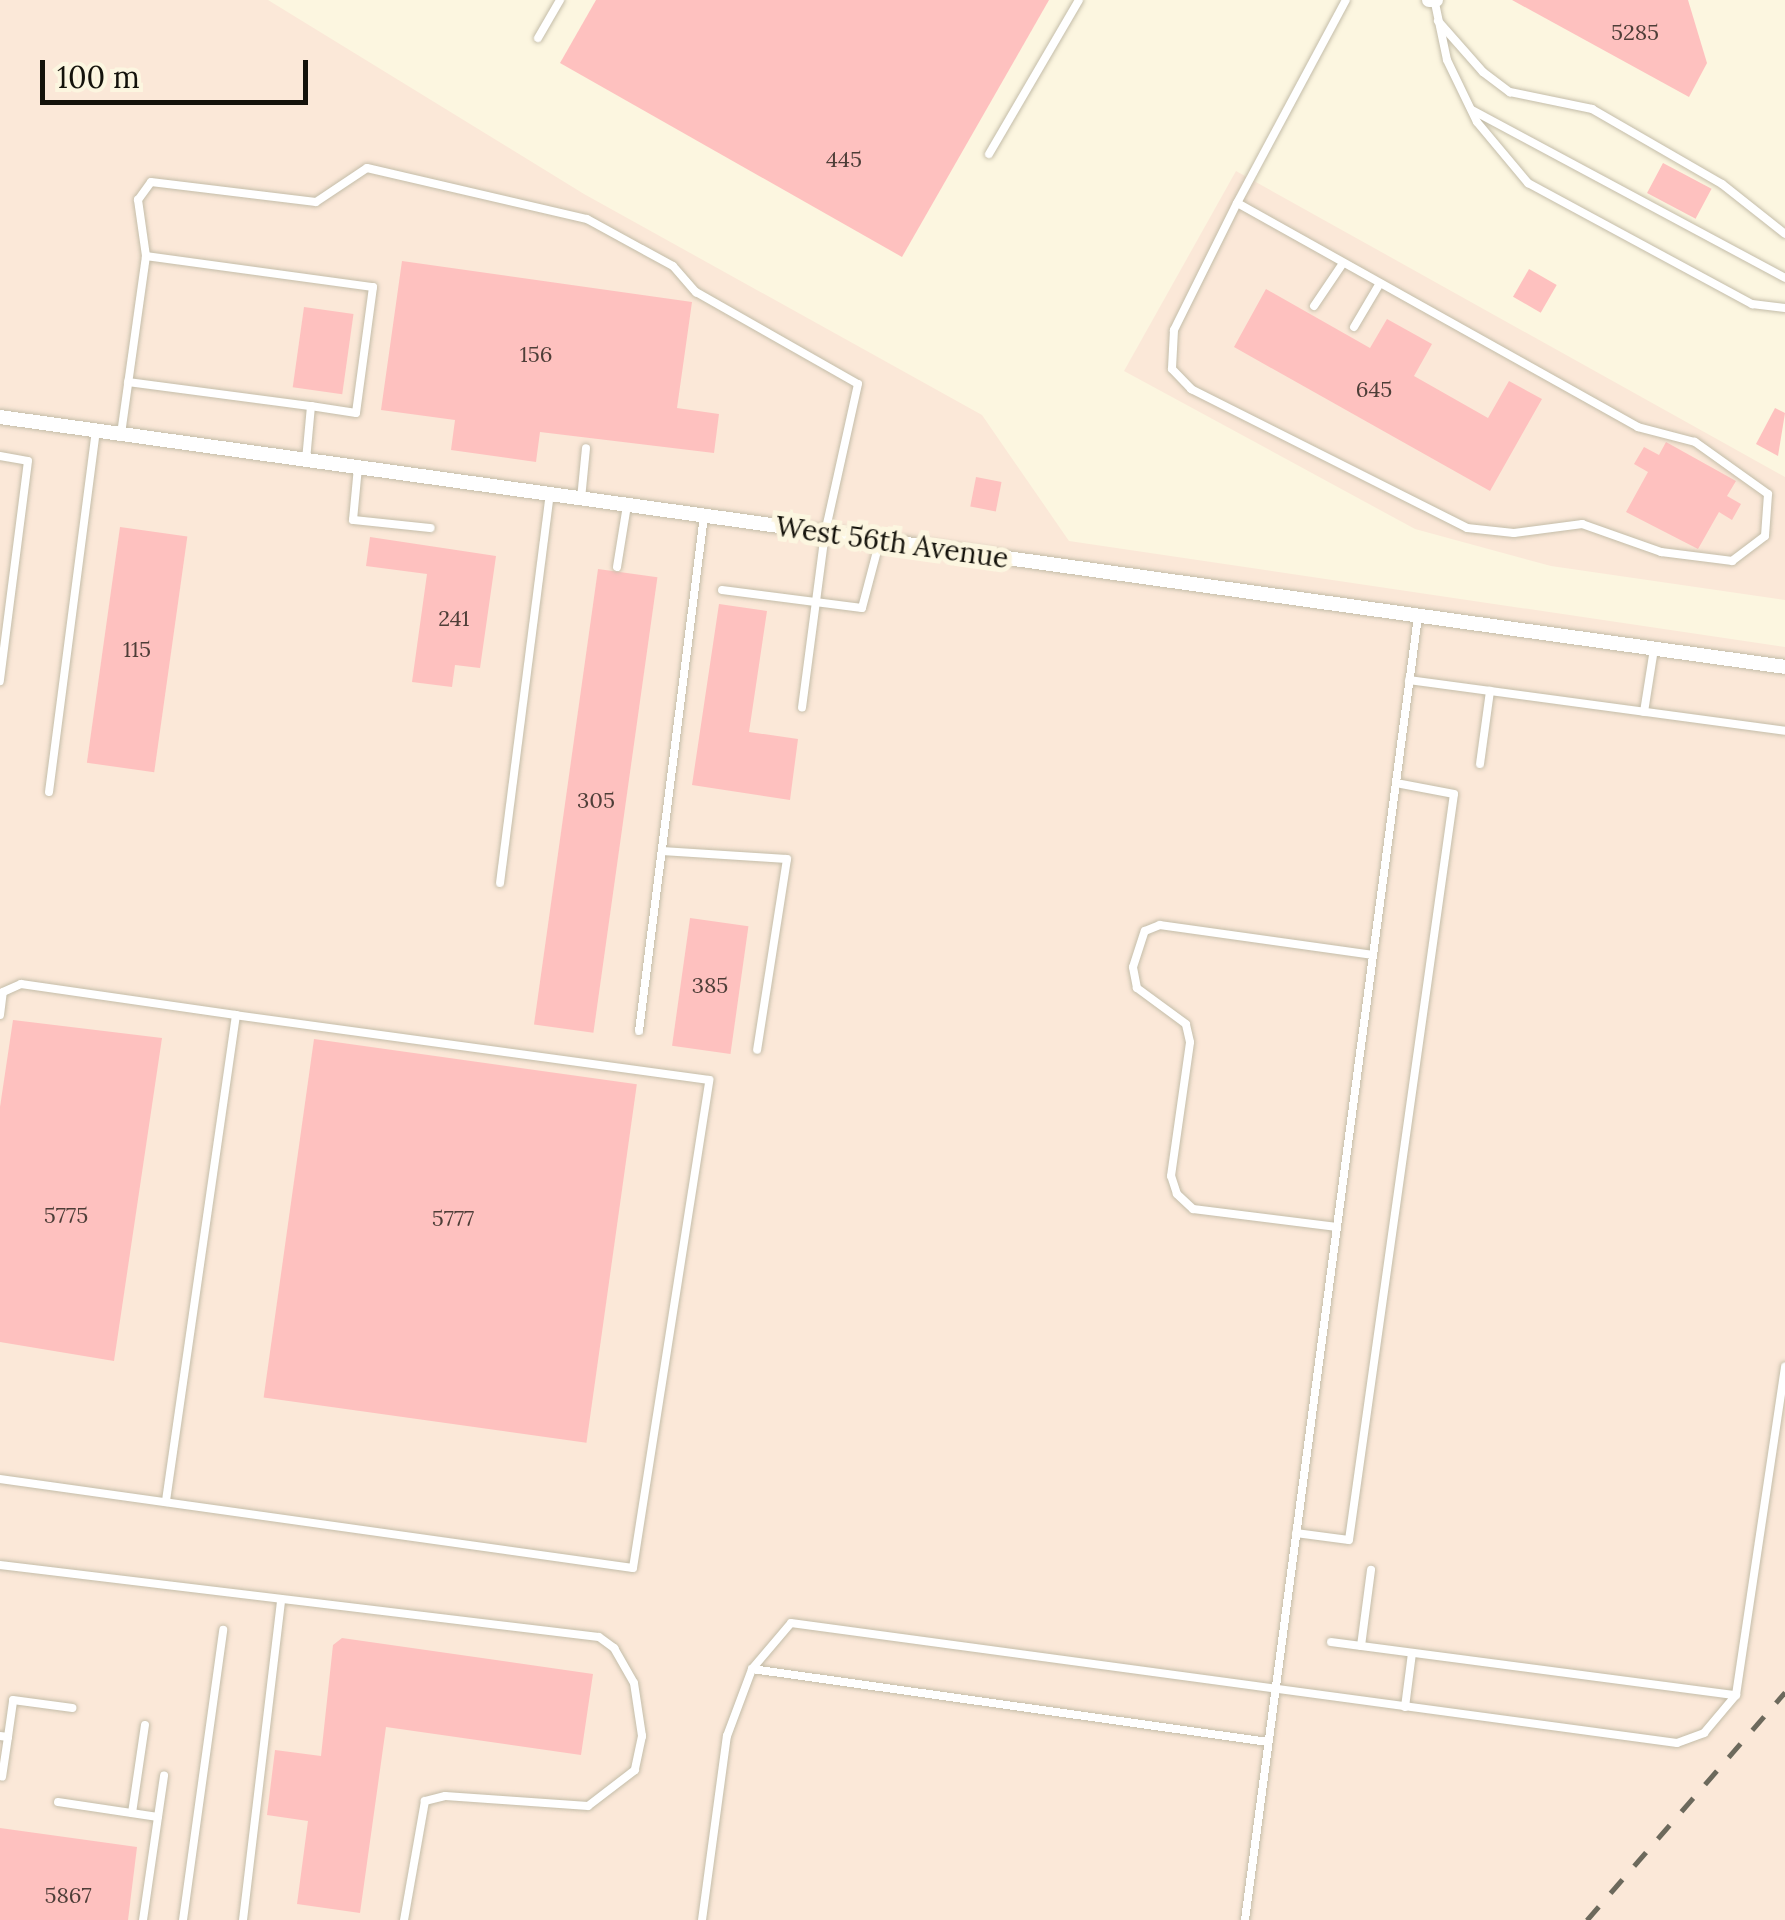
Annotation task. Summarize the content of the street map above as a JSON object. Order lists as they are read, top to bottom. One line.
{"streets":{"street":["West 56th Avenue"]},"house_numbers":["5285","445","156","645","241","115","305","385","5775","5777","5867"],"scale_bar":"100 m"}
